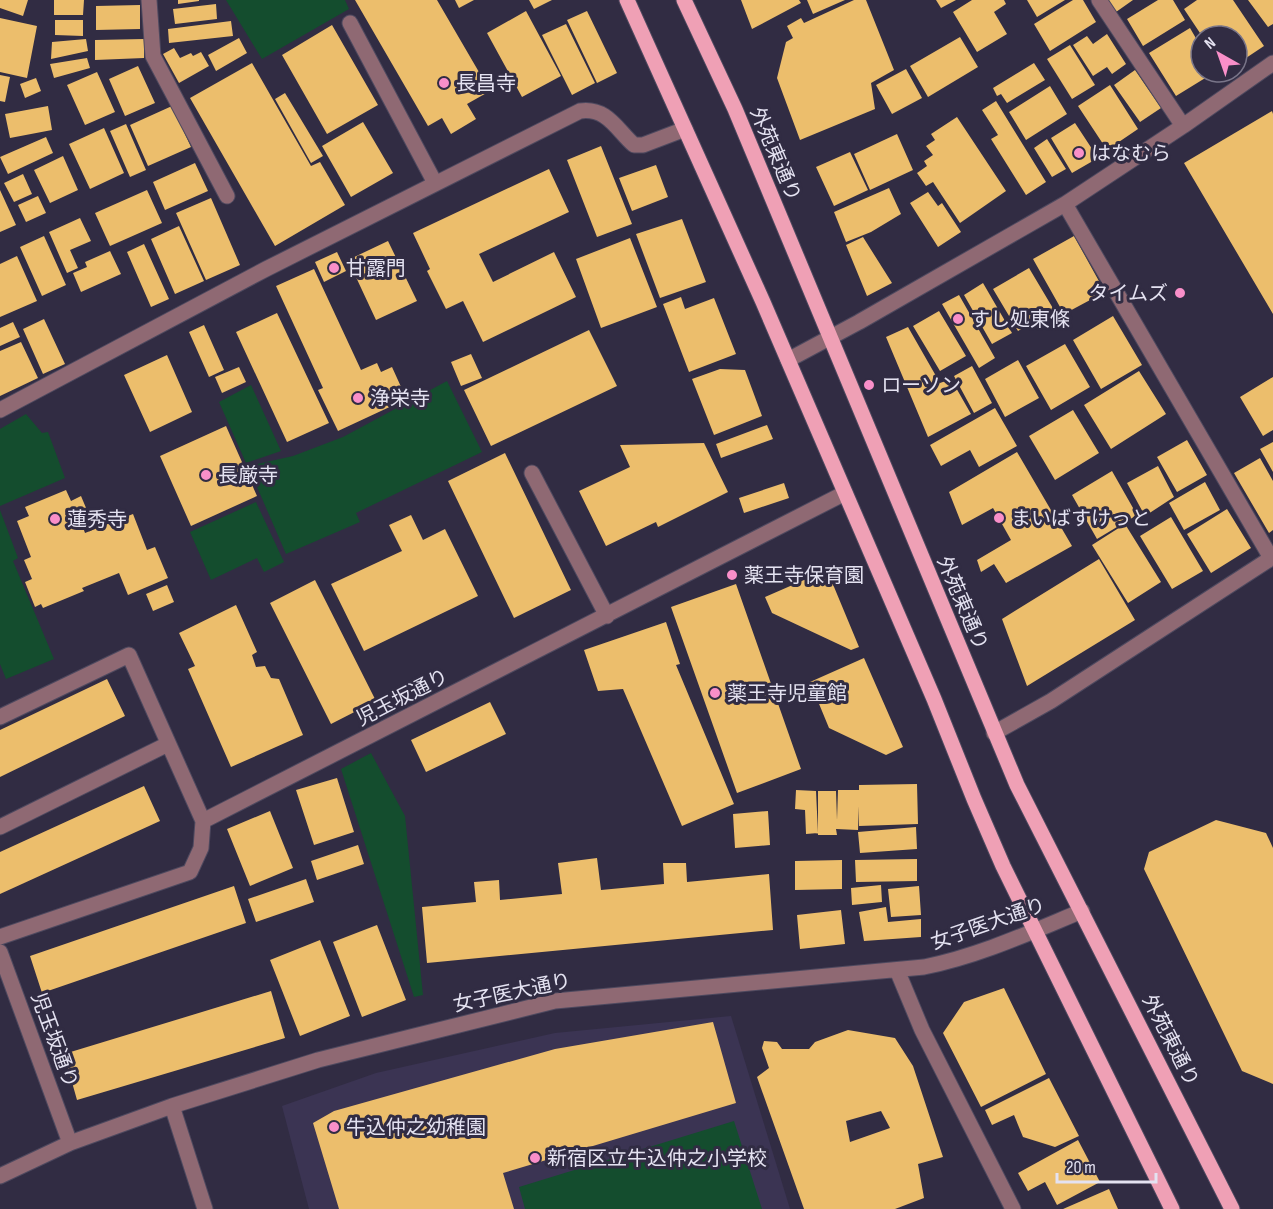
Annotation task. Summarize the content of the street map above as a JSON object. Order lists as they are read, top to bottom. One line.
{"streets":{"main road":["外苑東通り"],"street":["児玉坂通り","女子医大通り"]},"crossings":[["外苑東通り","女子医大通り"],["児玉坂通り","女子医大通り"]],"places":["長昌寺","はなむら","甘露門","タイムズ","すし処東條","ローソン","浄栄寺","長厳寺","まいばすけっと","蓮秀寺","薬王寺保育園","薬王寺児童館","牛込仲之幼稚園","新宿区立牛込仲之小学校"],"scale_bar":"20 m","north":"top left"}
